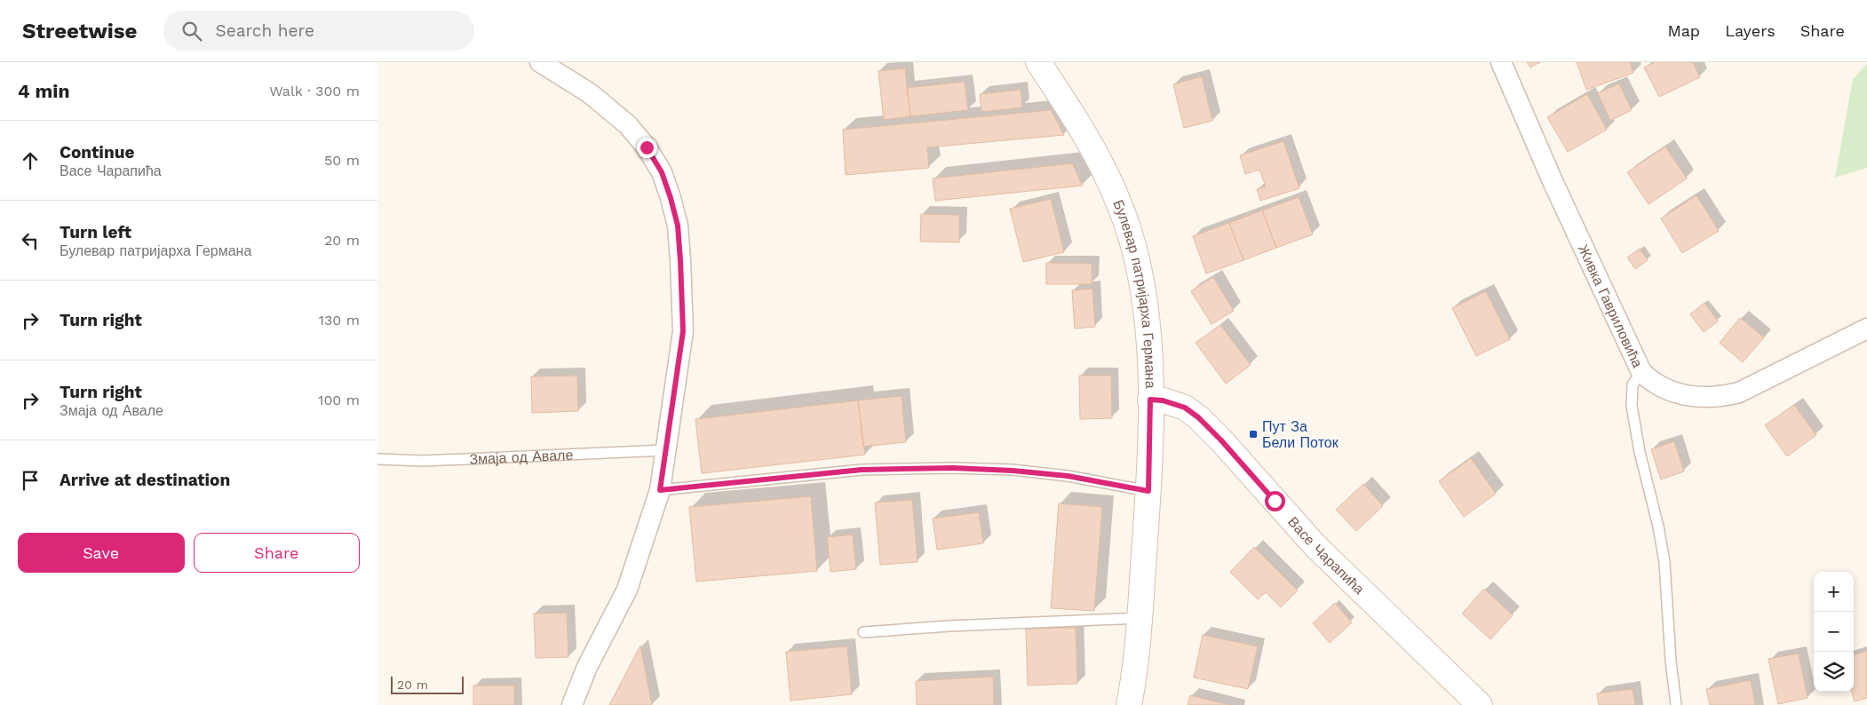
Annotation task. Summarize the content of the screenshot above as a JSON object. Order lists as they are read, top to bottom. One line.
{"streets":{"main road":["Булевар патријарха Германа","Васе Чарапића"],"street":["Живка Гавриловића"],"lane":["Змаја од Авале"]},"crossings":[["Булевар патријарха Германа","Васе Чарапића"]],"places":{"transit":["Пут За Бели Поток"]},"scale_bar":"20 m","page":{"header":"Streetwise","search":"Search here","nav":["Map","Layers","Share"],"heading":["4 min","Walk · 300 m"],"list":[["Continue","Васе Чарапића","50 m"],["Turn left","Булевар патријарха Германа","20 m"],["Turn right","130 m"],["Turn right","Змаја од Авале","100 m"],"Arrive at destination"],"buttons":["Save","Share"],"map_buttons":["+","−"],"scale":"20 m"}}
